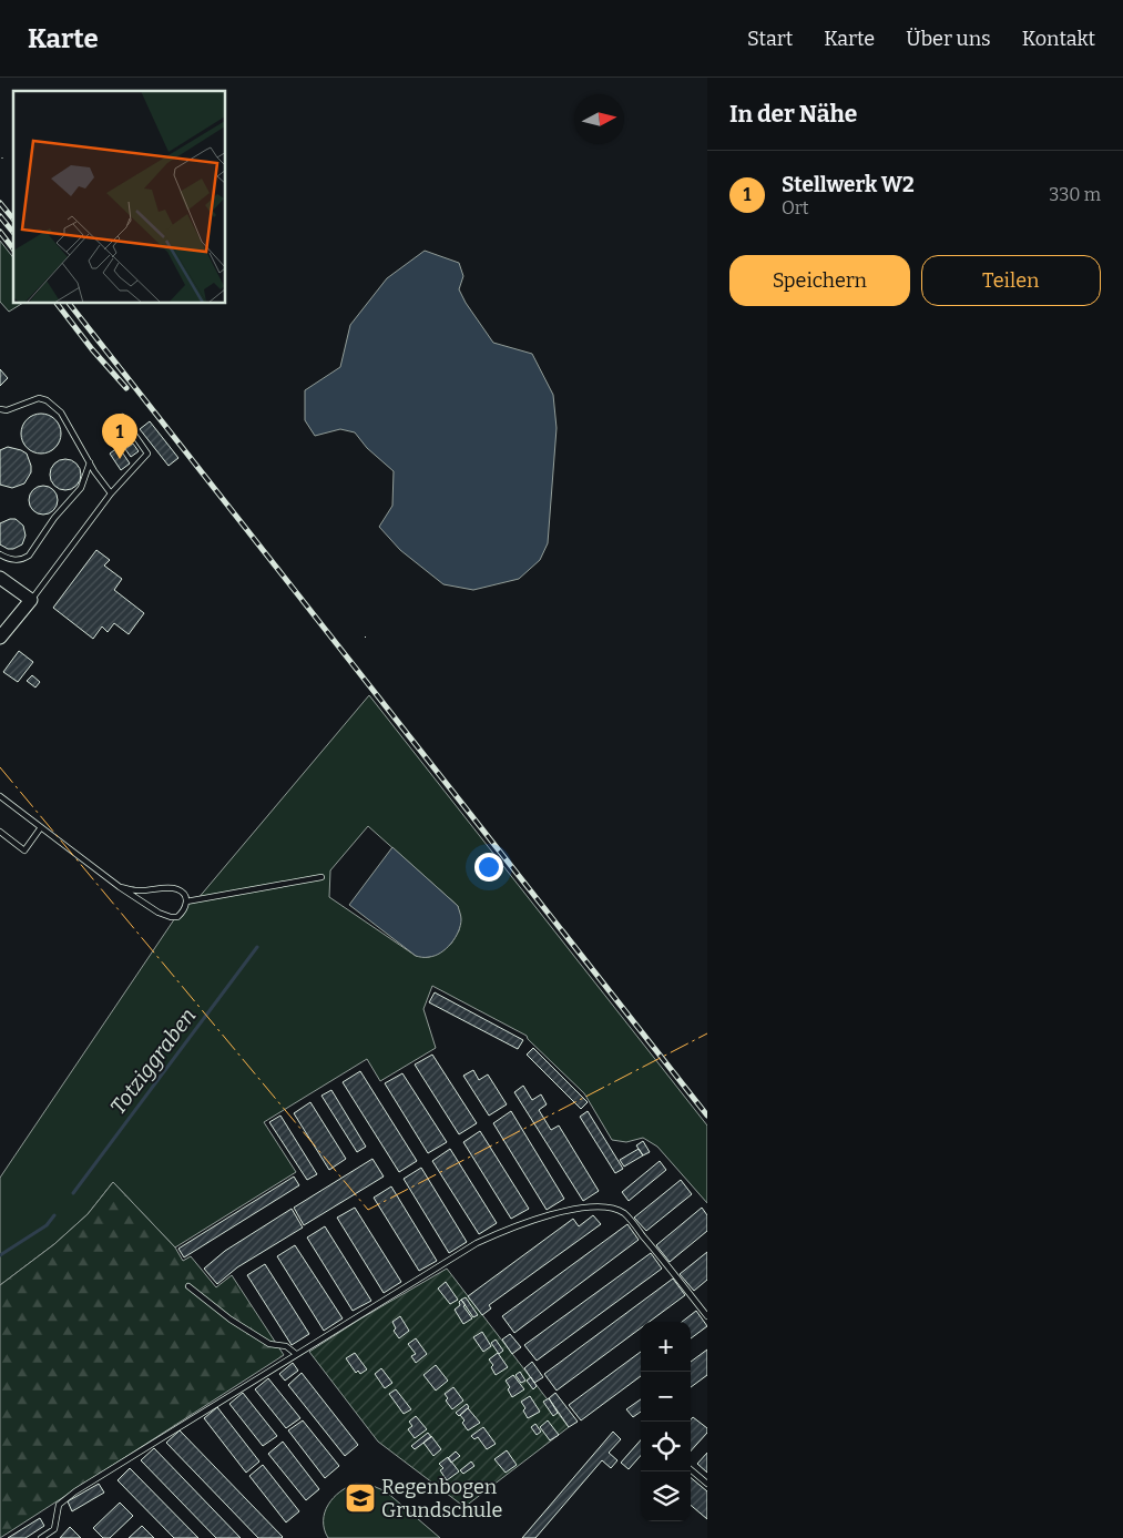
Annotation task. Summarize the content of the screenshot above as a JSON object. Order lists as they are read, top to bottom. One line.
{"water":["Totziggraben"],"places":{"school or university":["Regenbogen Grundschule"]},"north":"right","page":{"header":"Karte","nav":["Start","Karte","Über uns","Kontakt"],"heading":"In der Nähe","list":[{"mark":"1","name":"Stellwerk W2","note":"Ort","value":"330 m"}],"buttons":["Speichern","Teilen"],"pins":"1","map_buttons":["+","−"]}}
